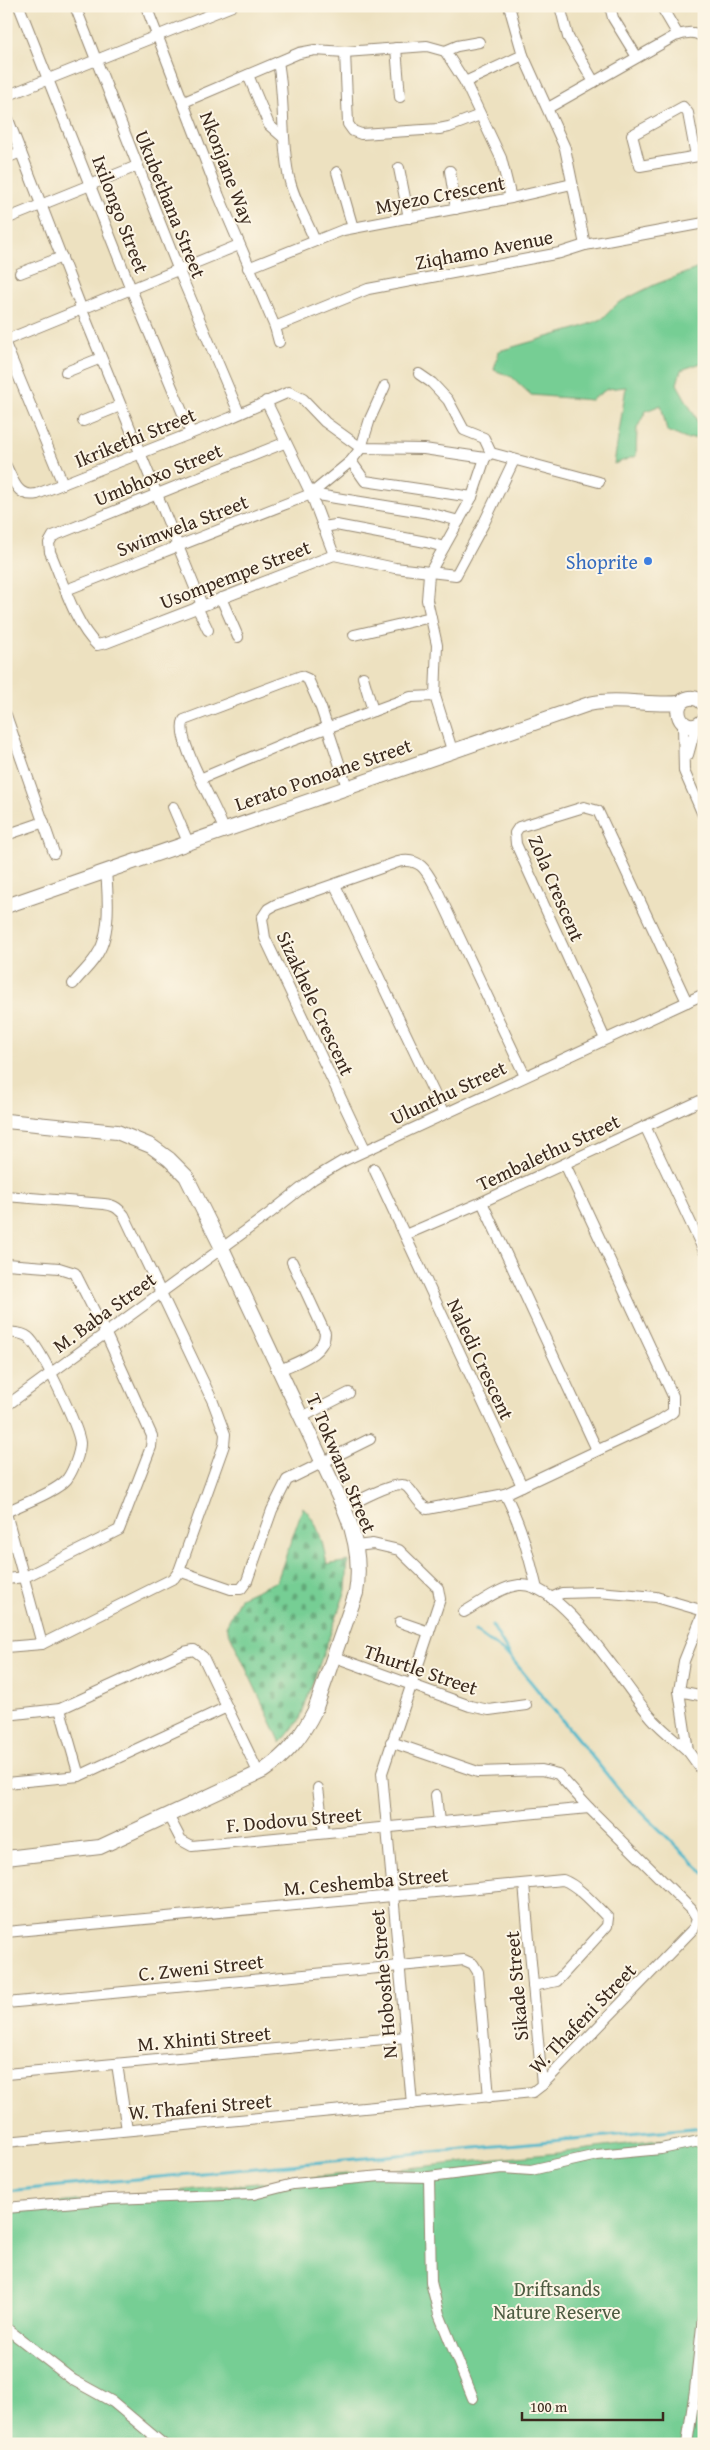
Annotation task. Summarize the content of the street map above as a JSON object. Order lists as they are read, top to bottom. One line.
{"streets":{"street":["Nkonjane Way","Myezo Crescent","Ukubethana Street","Ixilongo Street","Ziqhamo Avenue","Ikrikethi Street","Umbhoxo Street","Swimwela Street","Usompempe Street","Lerato Ponoane Street","Zola Crescent","Sizakhele Crescent","Ulunthu Street","Tembalethu Street","M. Baba Street","Naledi Crescent","T. Tokwana Street","Thurtle Street","F. Dodovu Street","M. Ceshemba Street","C. Zweni Street","N. Hoboshe Street","Sikade Street","W. Thafeni Street","M. Xhinti Street"]},"crossings":[["Nkonjane Way","Myezo Crescent"],["Nkonjane Way","Ziqhamo Avenue"],["Ukubethana Street","Ikrikethi Street"],["Ixilongo Street","Ikrikethi Street"],["Ikrikethi Street","Usompempe Street"],["Umbhoxo Street","Usompempe Street"],["Swimwela Street","Usompempe Street"],["Zola Crescent","Ulunthu Street"],["Sizakhele Crescent","Ulunthu Street"],["Ulunthu Street","M. Baba Street"],["Ulunthu Street","T. Tokwana Street"],["Tembalethu Street","Naledi Crescent"],["M. Baba Street","T. Tokwana Street"],["T. Tokwana Street","Thurtle Street"],["T. Tokwana Street","F. Dodovu Street"],["T. Tokwana Street","N. Hoboshe Street"],["Thurtle Street","N. Hoboshe Street"],["F. Dodovu Street","N. Hoboshe Street"],["F. Dodovu Street","W. Thafeni Street"],["M. Ceshemba Street","N. Hoboshe Street"],["M. Ceshemba Street","Sikade Street"],["C. Zweni Street","N. Hoboshe Street"],["C. Zweni Street","W. Thafeni Street"],["N. Hoboshe Street","W. Thafeni Street"],["N. Hoboshe Street","M. Xhinti Street"],["Sikade Street","W. Thafeni Street"]],"parks":["Driftsands Nature Reserve"],"places":["Shoprite"],"scale_bar":"100 m"}
